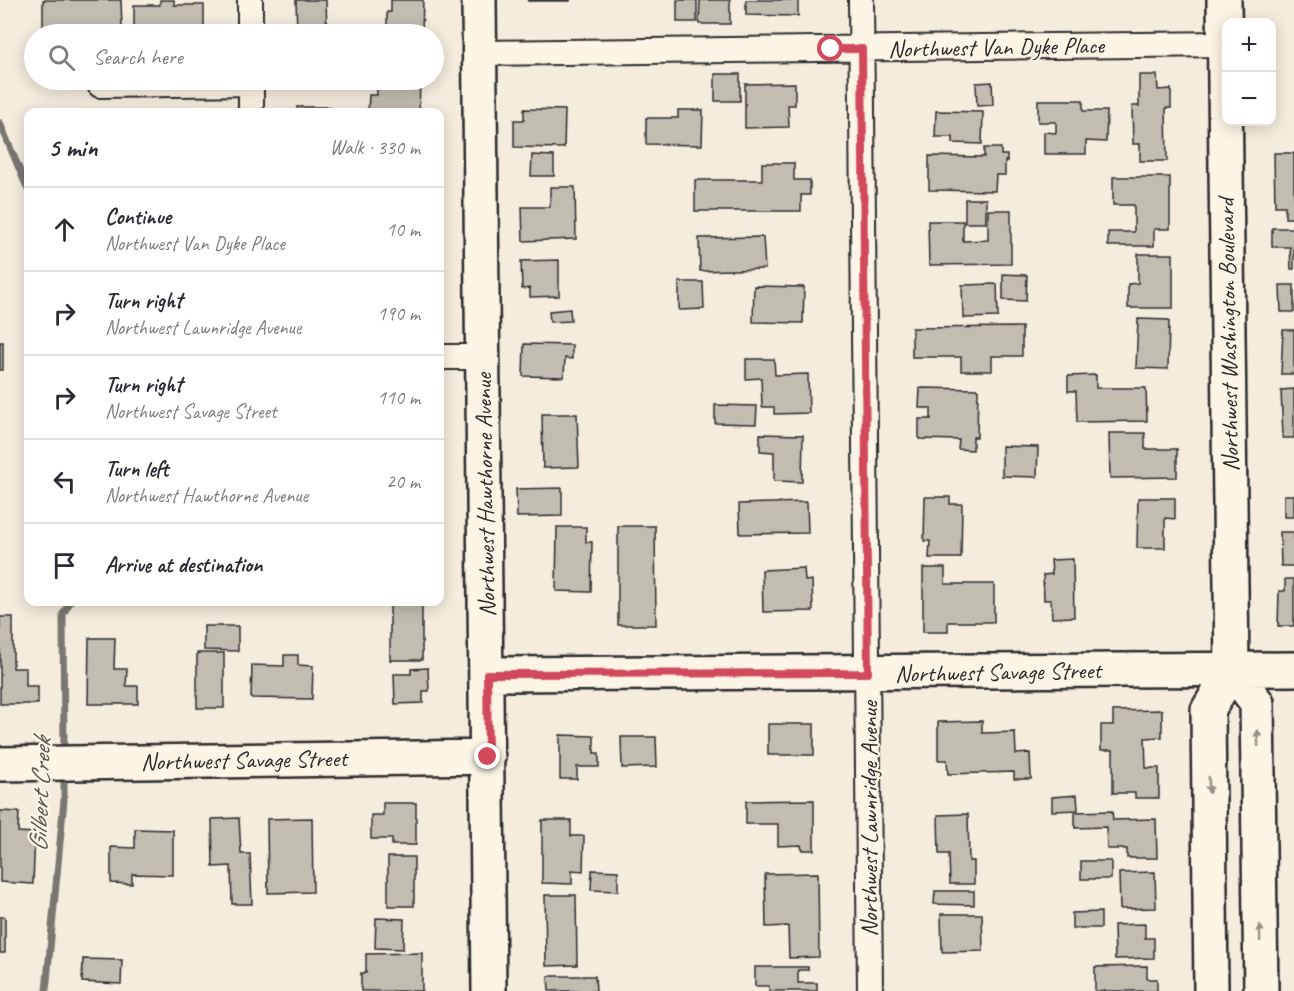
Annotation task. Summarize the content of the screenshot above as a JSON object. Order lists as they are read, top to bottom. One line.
{"streets":{"street":["Northwest Van Dyke Place","Northwest Washington Boulevard","Northwest Hawthorne Avenue","Northwest Savage Street","Northwest Lawnridge Avenue"]},"crossings":[["Northwest Van Dyke Place","Northwest Hawthorne Avenue"],["Northwest Van Dyke Place","Northwest Lawnridge Avenue"],["Northwest Washington Boulevard","Northwest Savage Street"],["Northwest Hawthorne Avenue","Northwest Savage Street"],["Northwest Savage Street","Northwest Lawnridge Avenue"]],"water":["Gilbert Creek"],"page":{"map_buttons":["+","−"],"search":"Search here","heading":["5 min","Walk · 330 m"],"list":[["Continue","Northwest Van Dyke Place","10 m"],["Turn right","Northwest Lawnridge Avenue","190 m"],["Turn right","Northwest Savage Street","110 m"],["Turn left","Northwest Hawthorne Avenue","20 m"],"Arrive at destination"]}}
